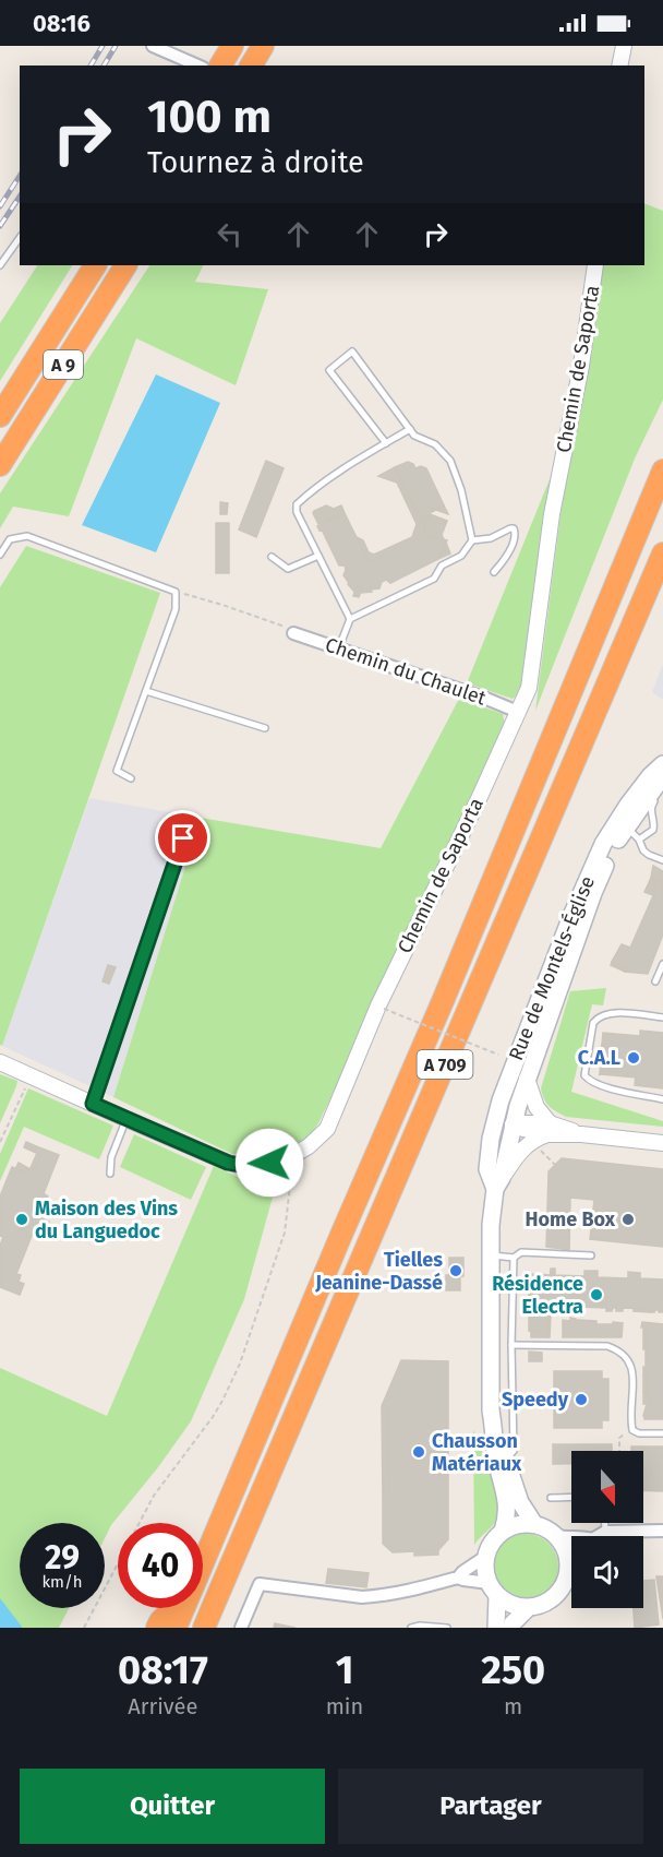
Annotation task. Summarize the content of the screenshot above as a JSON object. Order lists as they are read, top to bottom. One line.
{"streets":{"highway":["A 9","A 709"],"main road":["Rue de Montels-Église"],"street":["Chemin de Saporta","Chemin du Chaulet"]},"crossings":[["Chemin de Saporta","Chemin du Chaulet"]],"places":["C.A.L","Maison des Vins du Languedoc","Home Box","Tielles Jeanine-Dassé","Résidence Electra","Speedy","Chausson Matériaux"],"north":"bottom","page":{"status":"08:16","turn":["100 m","Tournez à droite"],"speed":"29 km/h","limit":"40","eta":["08:17","Arrivée","1","min","250","m"],"buttons":["Quitter","Partager"]}}
